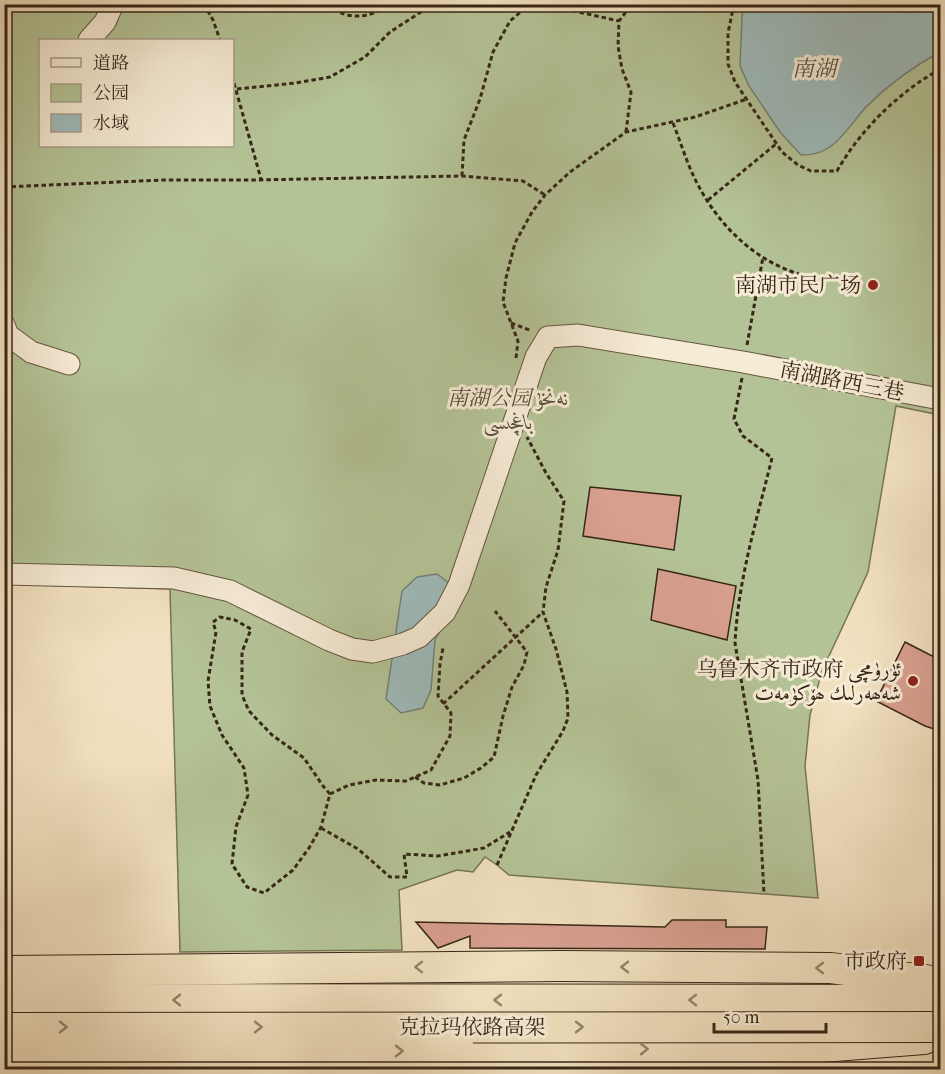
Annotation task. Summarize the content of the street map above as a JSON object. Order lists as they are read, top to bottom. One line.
{"streets":{"highway":["克拉玛依路高架"],"street":["南湖路西三巷"]},"water":["南湖"],"parks":["南湖公园 نەنخۇ باغچىسى"],"places":{"other":["南湖市民广场","乌鲁木齐市政府 ئۈرۈمچى شەھەرلىك ھۆكۈمەت"],"transit":["市政府"]},"legend":["道路","公园","水域"],"scale_bar":"50 m"}
